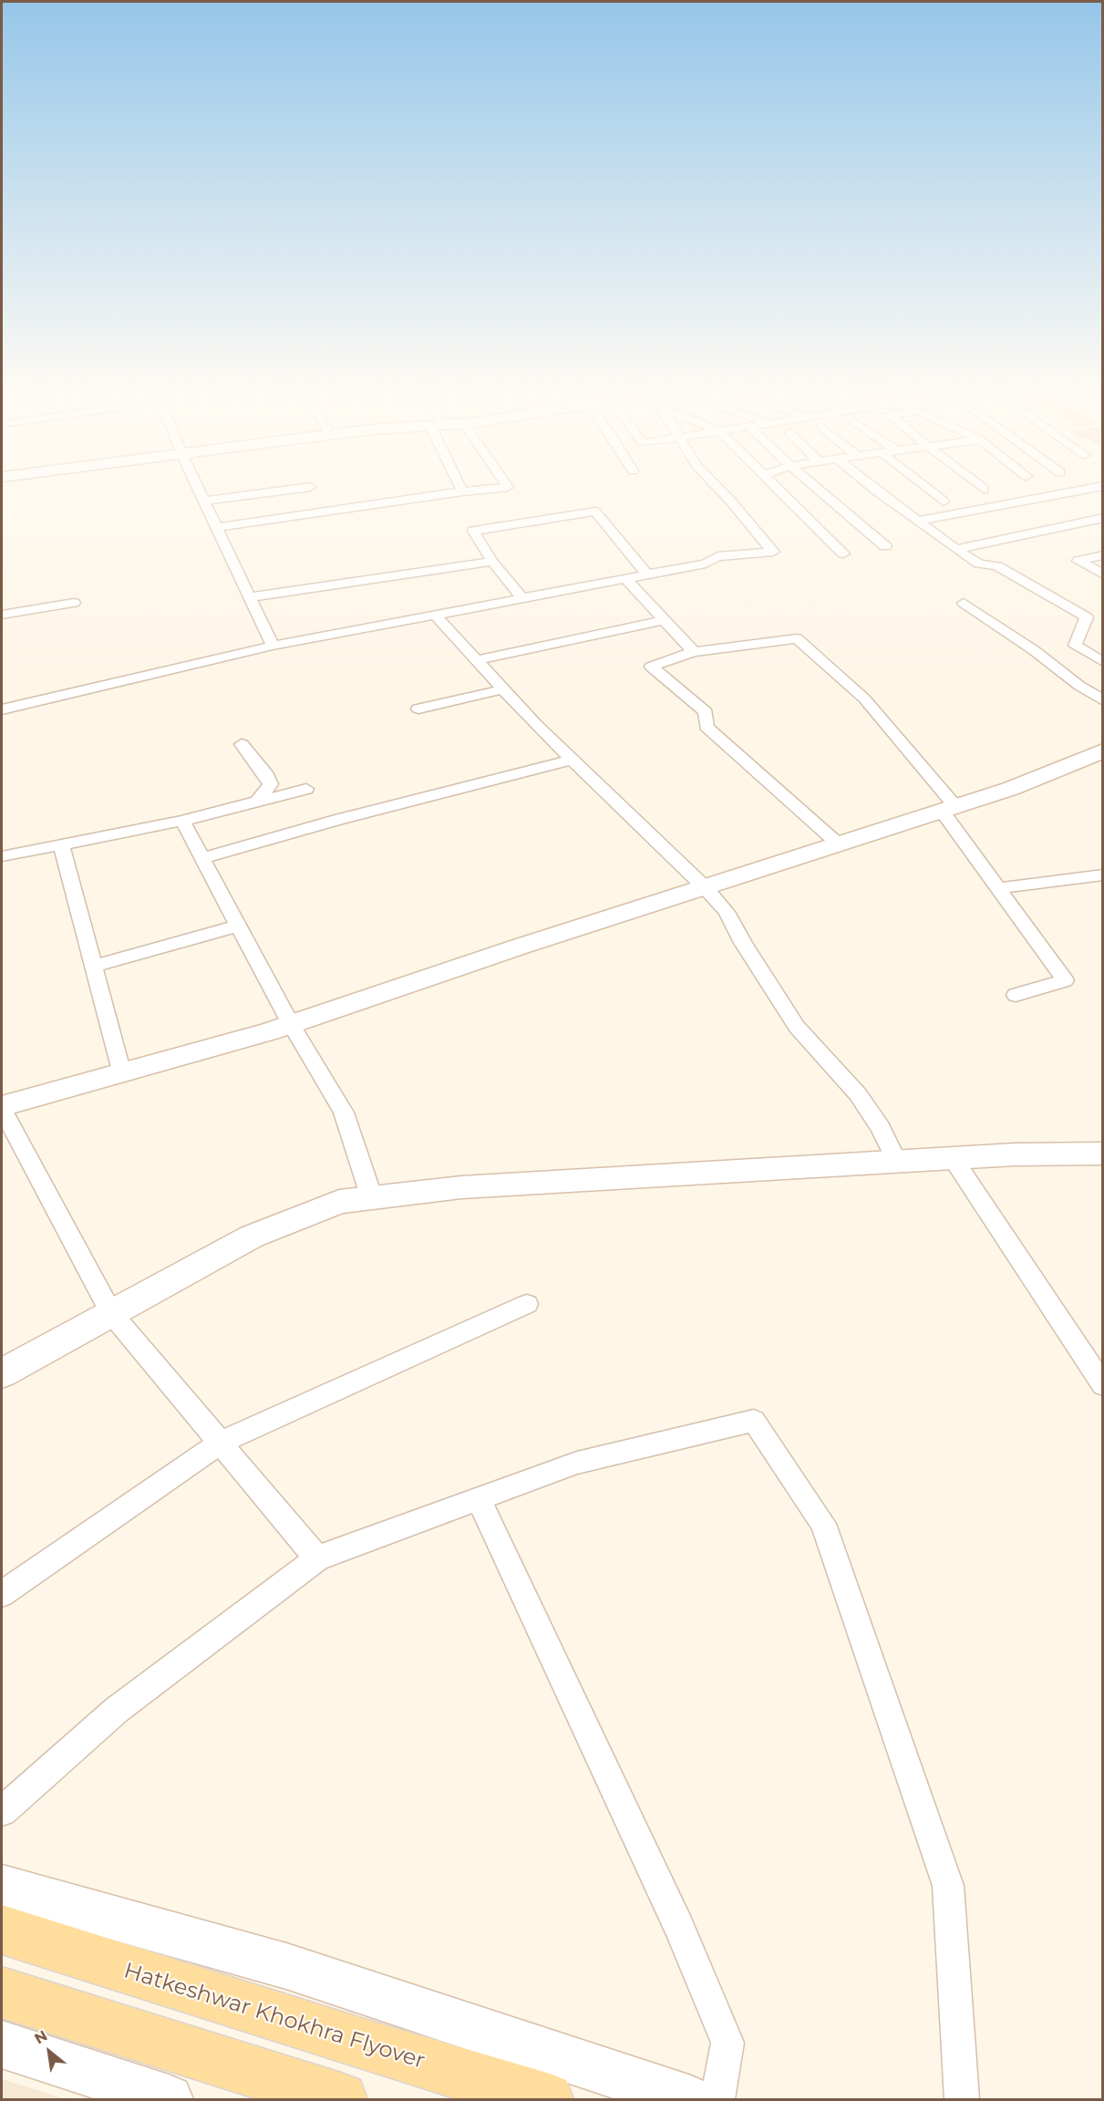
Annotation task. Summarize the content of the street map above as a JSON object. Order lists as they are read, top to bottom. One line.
{"streets":{"main road":["Hatkeshwar Khokhra Flyover"]},"north":"top left"}
